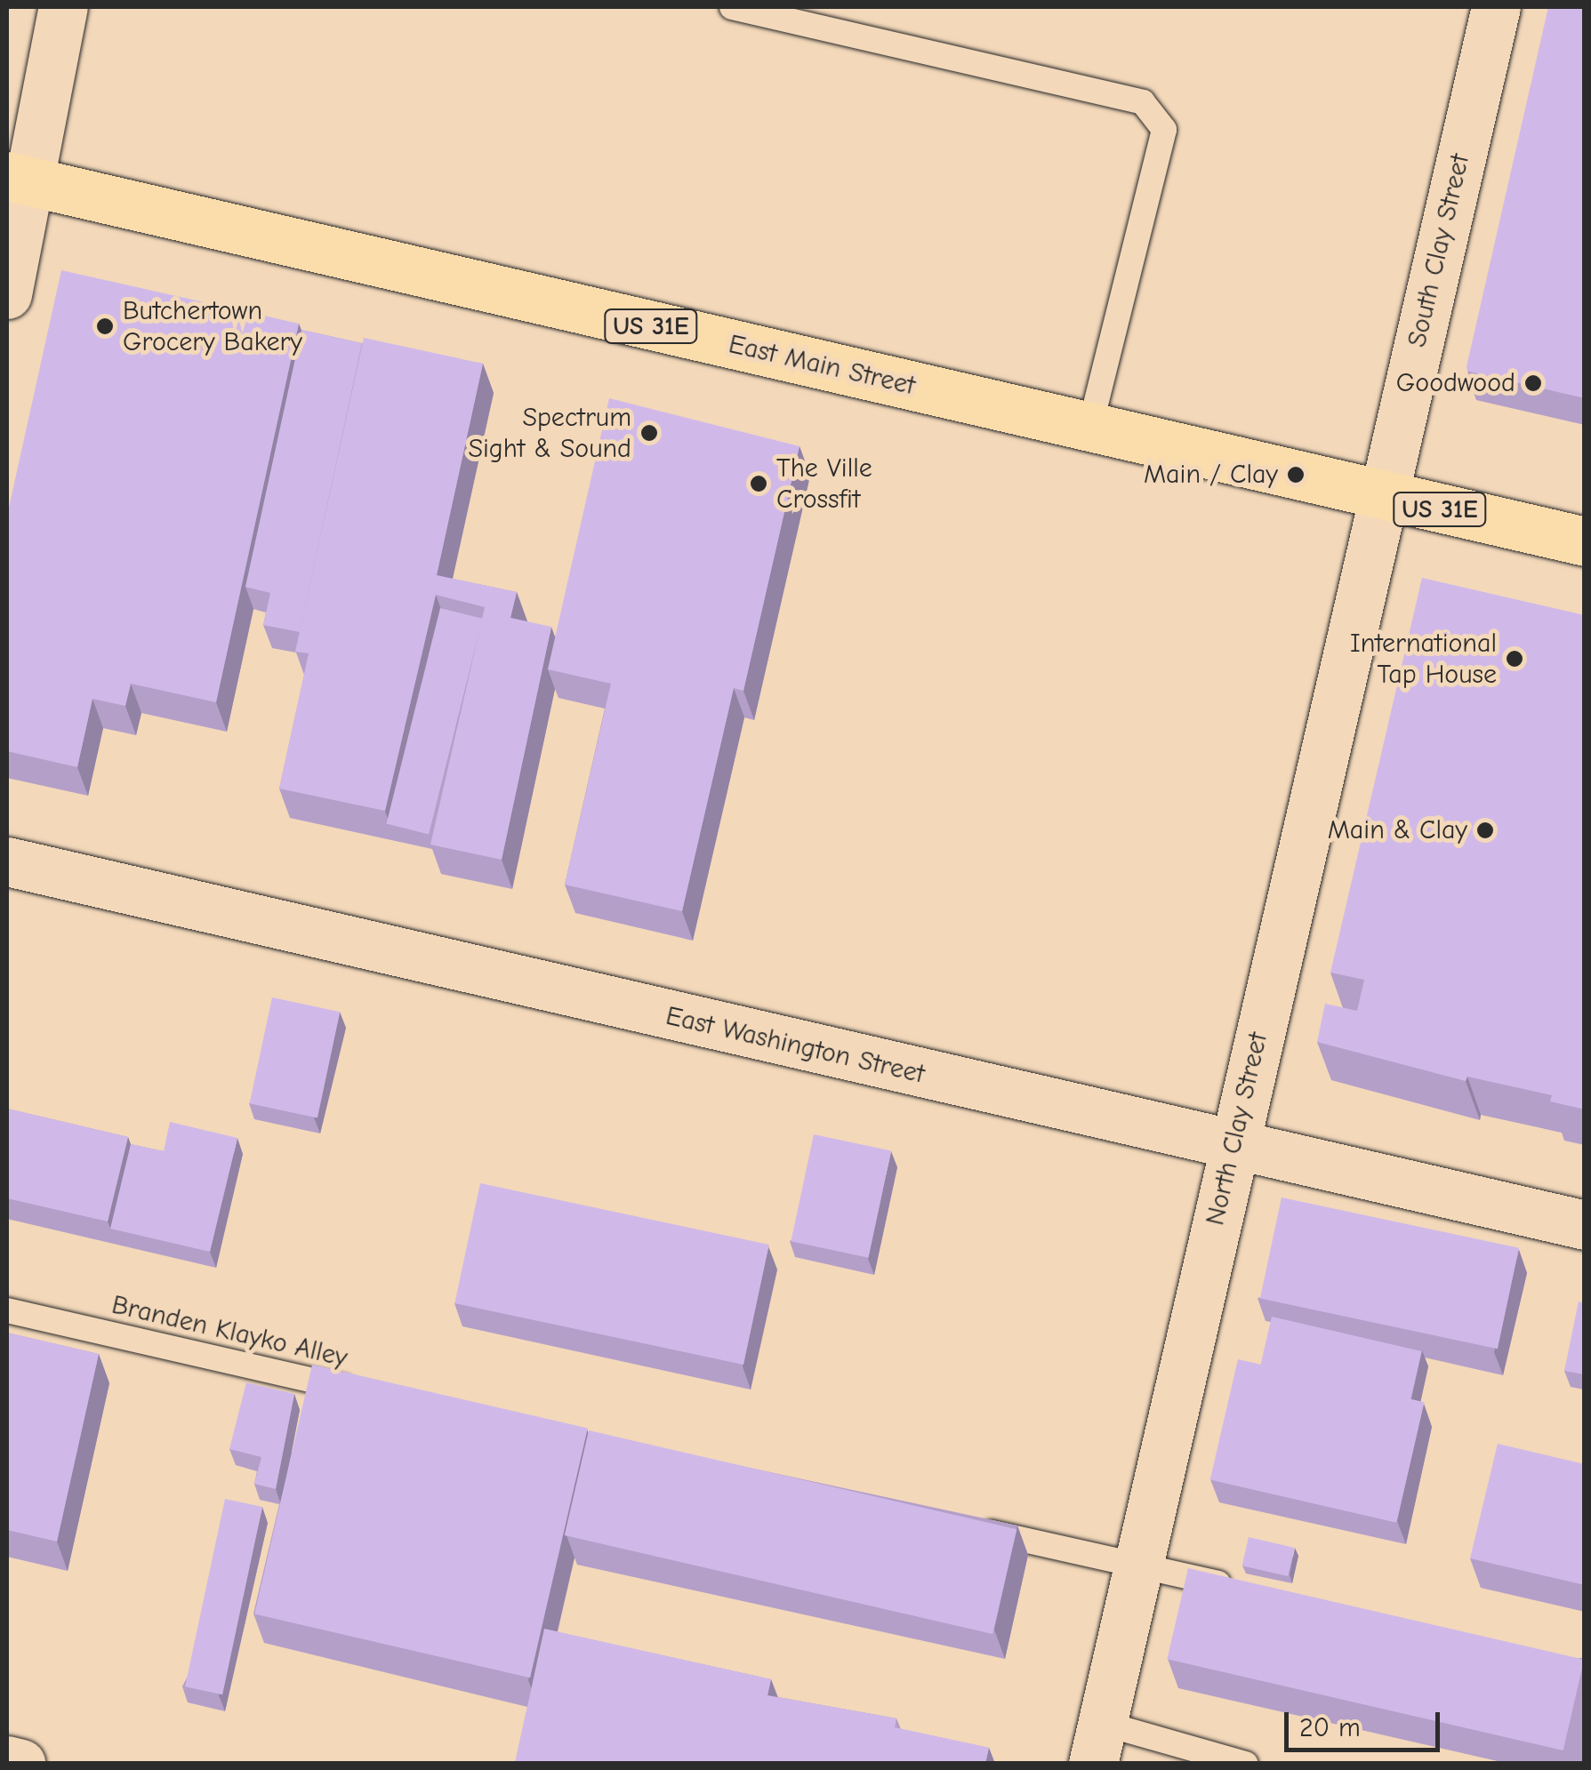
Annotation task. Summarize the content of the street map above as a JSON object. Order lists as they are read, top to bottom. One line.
{"streets":{"main road":["US 31E","East Main Street"],"street":["South Clay Street","East Washington Street","North Clay Street"],"lane":["Branden Klayko Alley"]},"crossings":[["South Clay Street","East Main Street"],["South Clay Street","North Clay Street"],["East Main Street","North Clay Street"],["East Washington Street","North Clay Street"]],"places":["Butchertown Grocery Bakery","Goodwood","Spectrum Sight & Sound","Main / Clay","The Ville Crossfit","International Tap House","Main & Clay"],"scale_bar":"20 m"}
